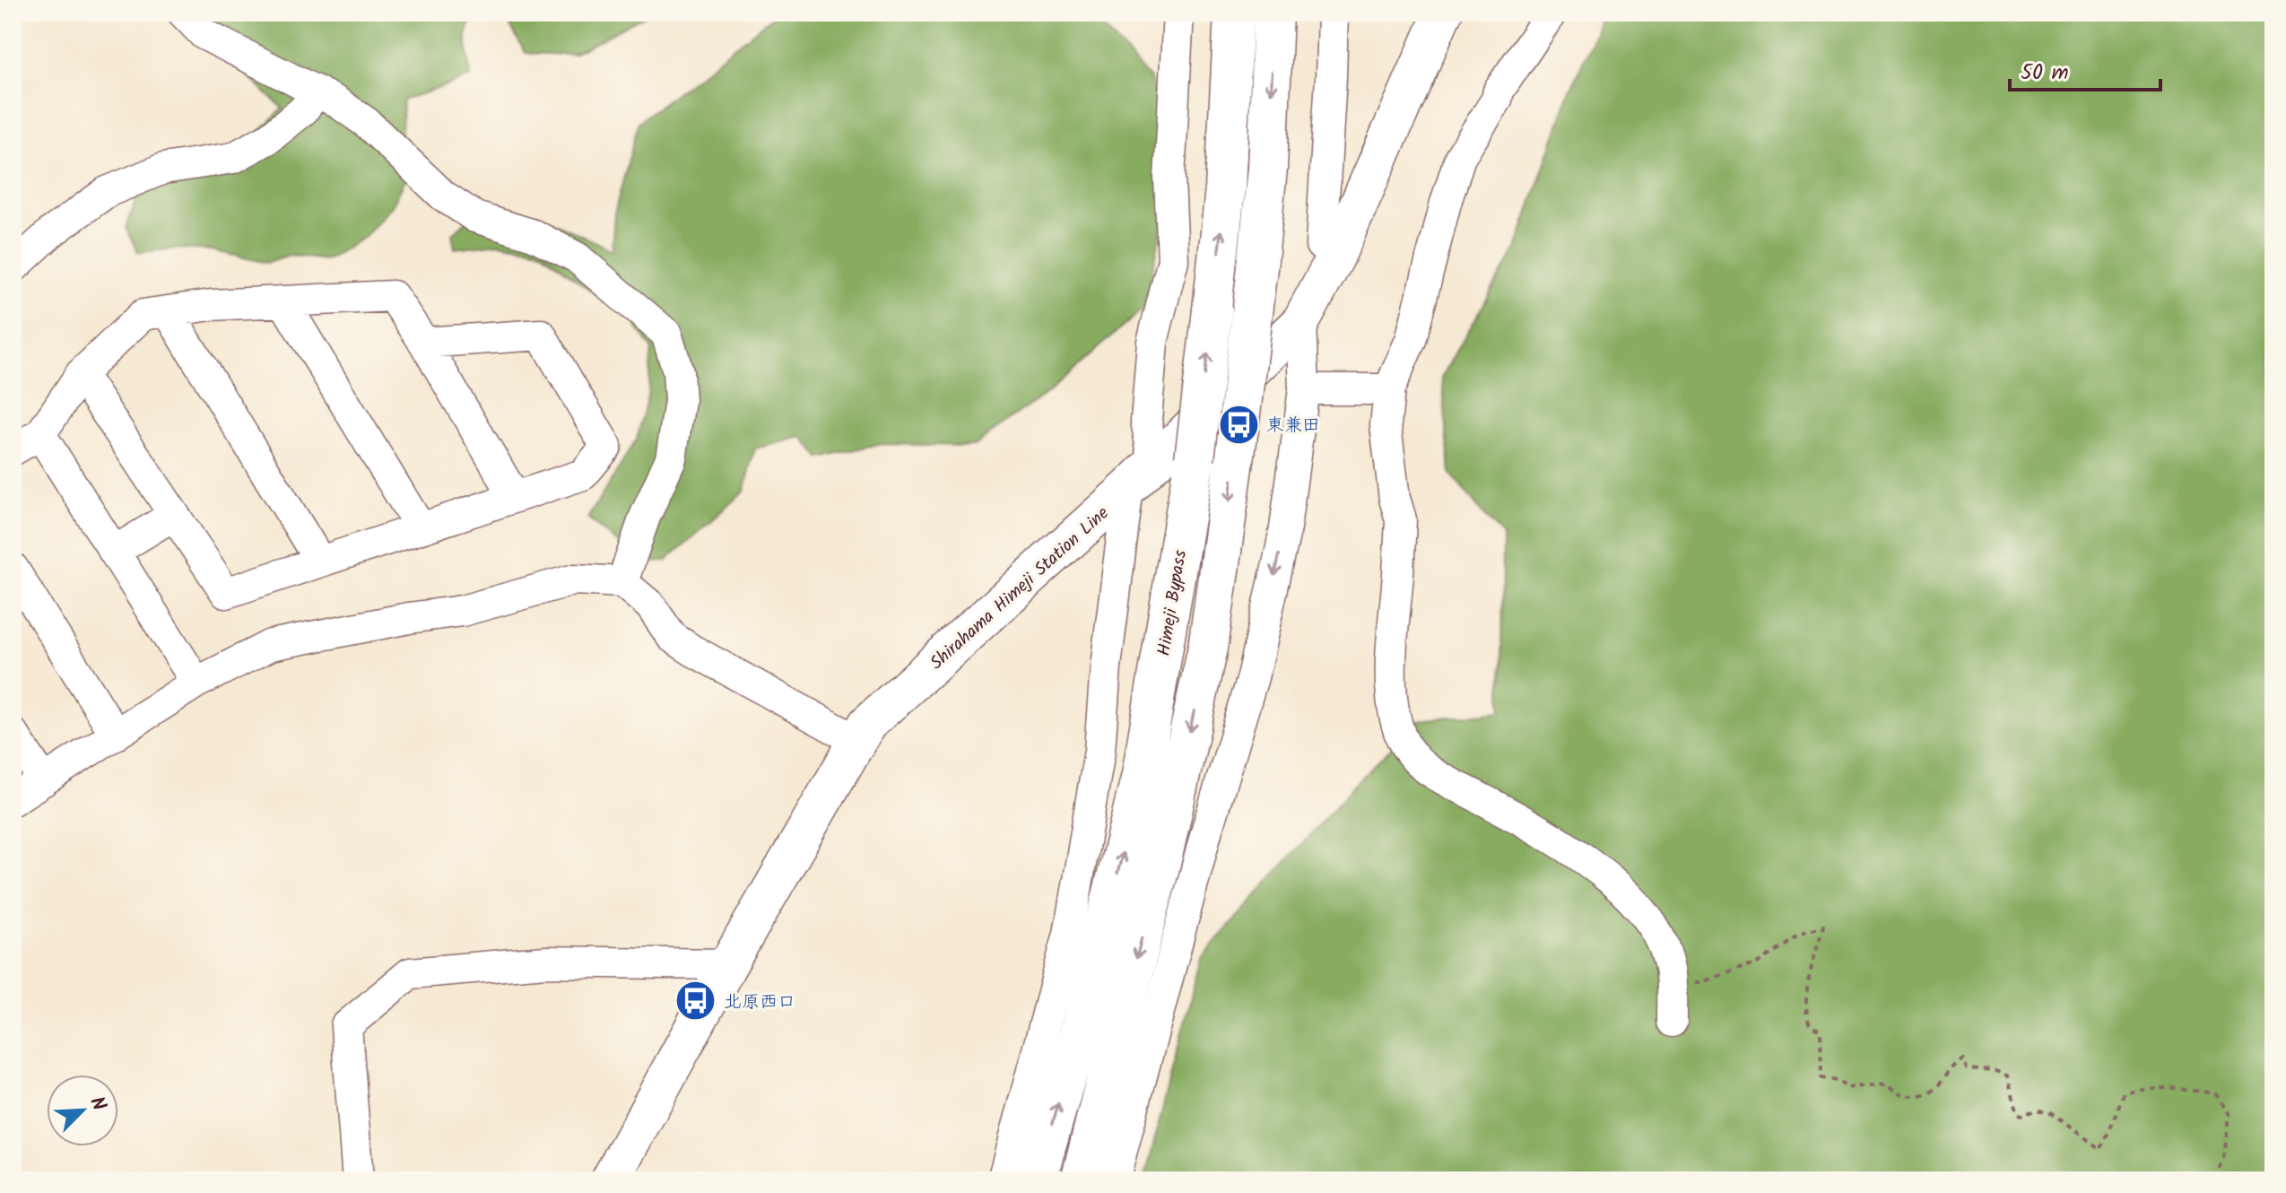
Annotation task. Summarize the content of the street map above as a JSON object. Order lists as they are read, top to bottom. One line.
{"streets":{"highway":["Himeji Bypass"],"main road":["Shirahama Himeji Station Line"]},"places":{"bus stop":["東兼田","北原西口"]},"scale_bar":"50 m","north":"top right"}
